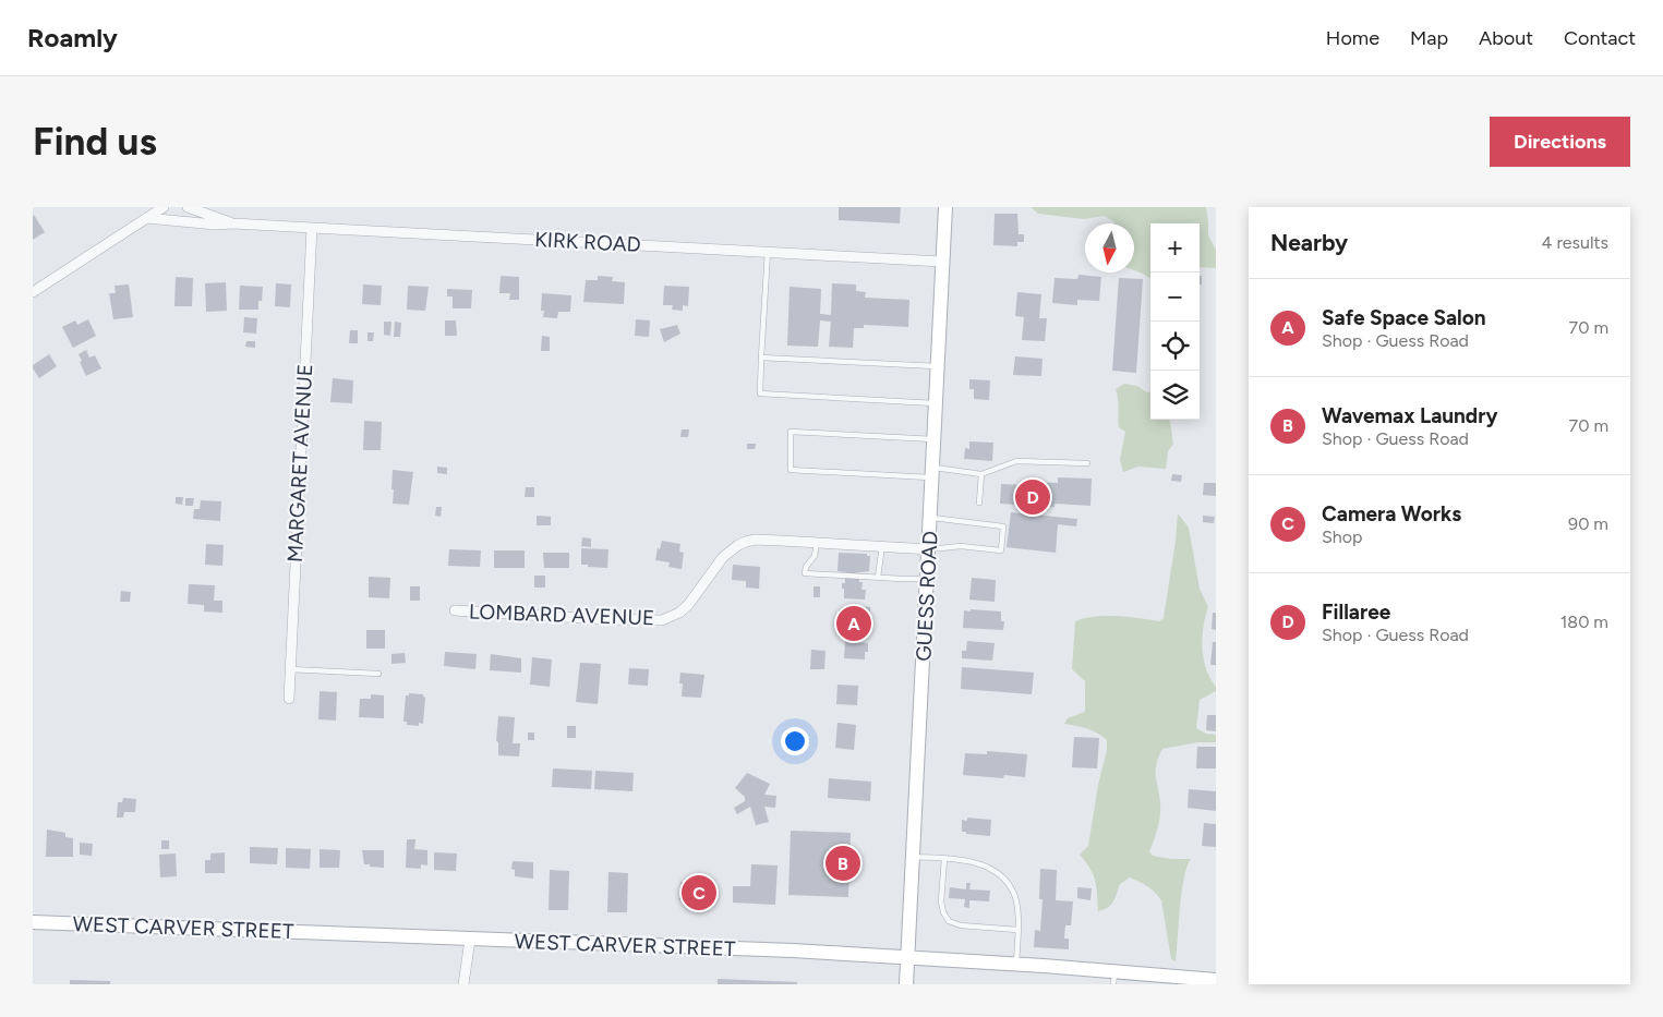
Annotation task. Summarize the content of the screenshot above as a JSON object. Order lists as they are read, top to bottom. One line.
{"streets":{"main road":["GUESS ROAD","WEST CARVER STREET"],"street":["KIRK ROAD","MARGARET AVENUE","LOMBARD AVENUE"]},"crossings":[["KIRK ROAD","MARGARET AVENUE"],["KIRK ROAD","GUESS ROAD"],["GUESS ROAD","LOMBARD AVENUE"],["GUESS ROAD","WEST CARVER STREET"]],"north":"bottom","page":{"header":"Roamly","nav":["Home","Map","About","Contact"],"buttons":"Directions","title":"Find us","heading":["Nearby","4 results"],"map_buttons":["+","−"],"list":[{"mark":"A","name":"Safe Space Salon","note":"Shop · Guess Road","value":"70 m"},{"mark":"B","name":"Wavemax Laundry","note":"Shop · Guess Road","value":"70 m"},{"mark":"C","name":"Camera Works","note":"Shop","value":"90 m"},{"mark":"D","name":"Fillaree","note":"Shop · Guess Road","value":"180 m"}],"pins":["D","A","B","C"]}}
